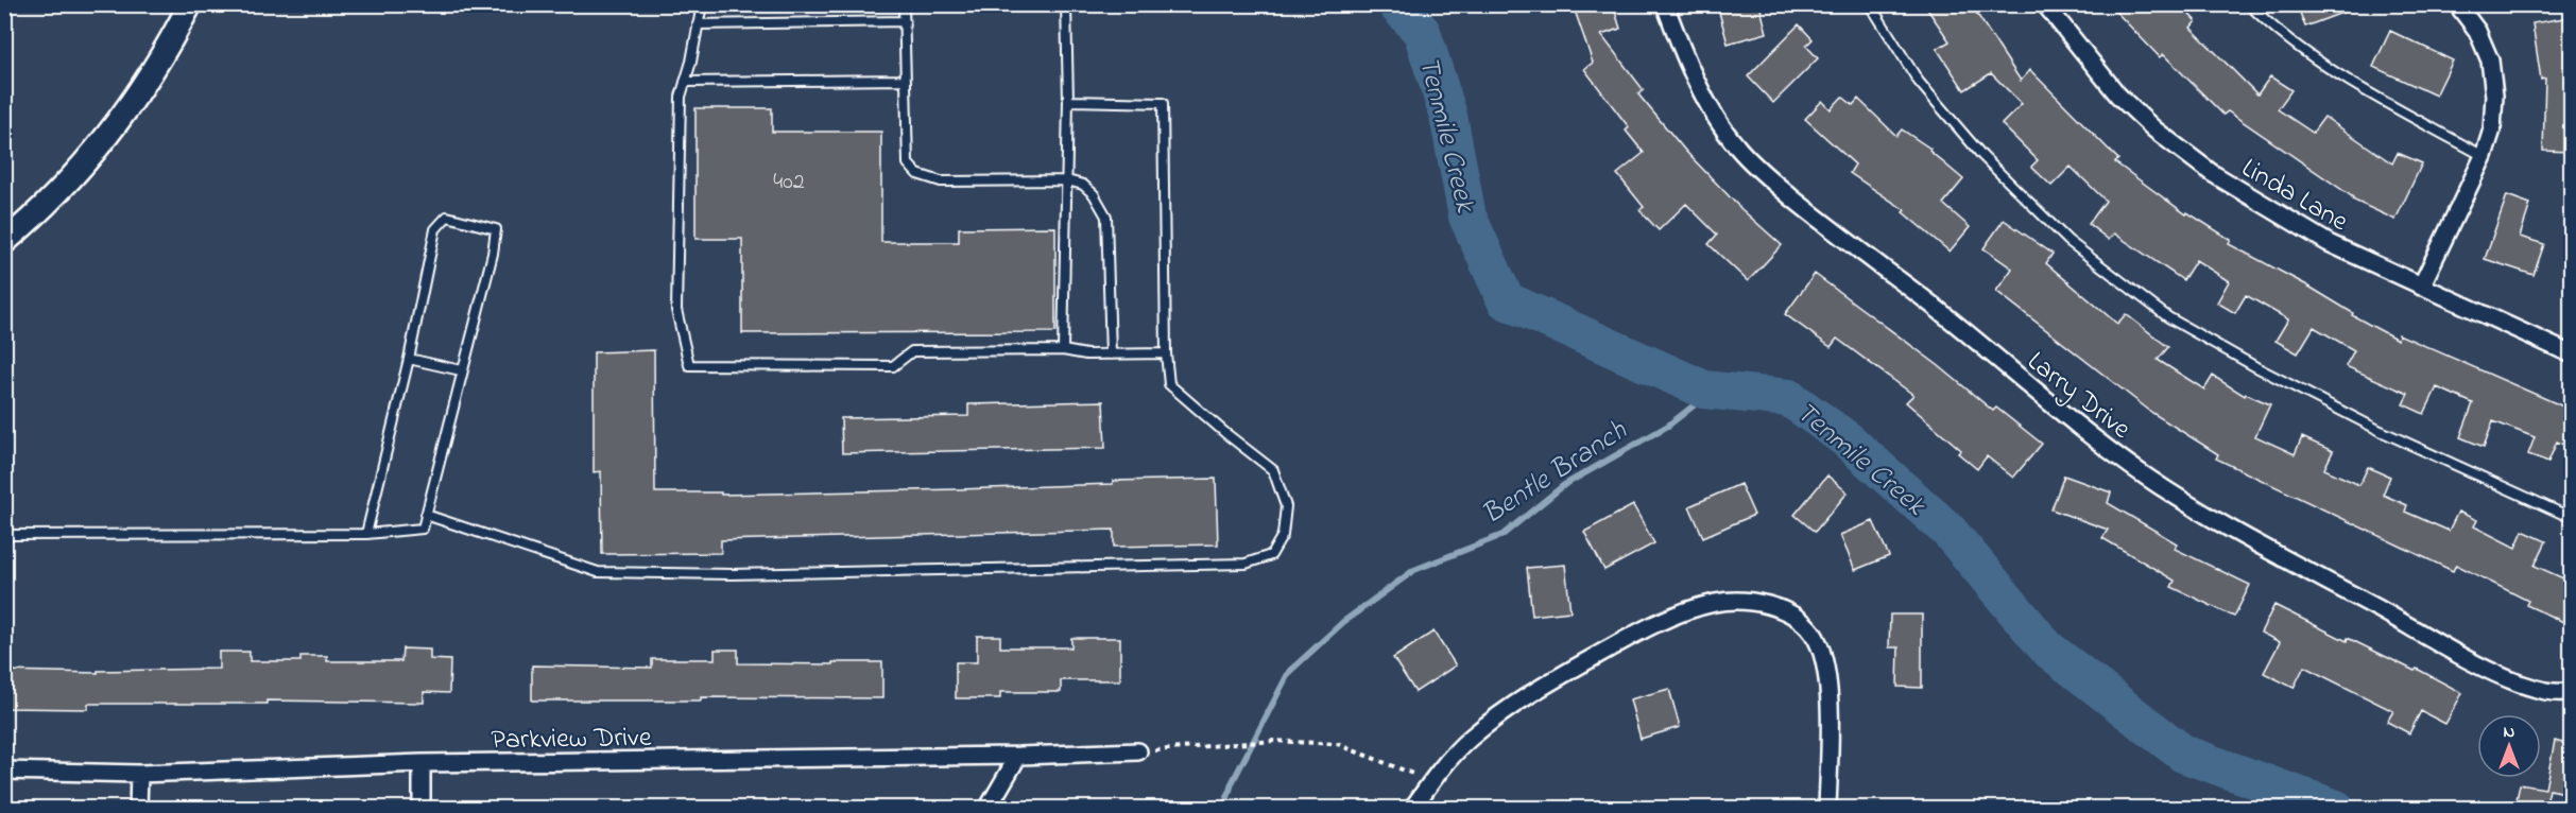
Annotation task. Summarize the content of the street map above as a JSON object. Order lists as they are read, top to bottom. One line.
{"streets":{"street":["Linda Lane","Larry Drive","Parkview Drive"]},"water":["Tenmile Creek","Bentle Branch"],"house_numbers":["402"],"north":"top"}
